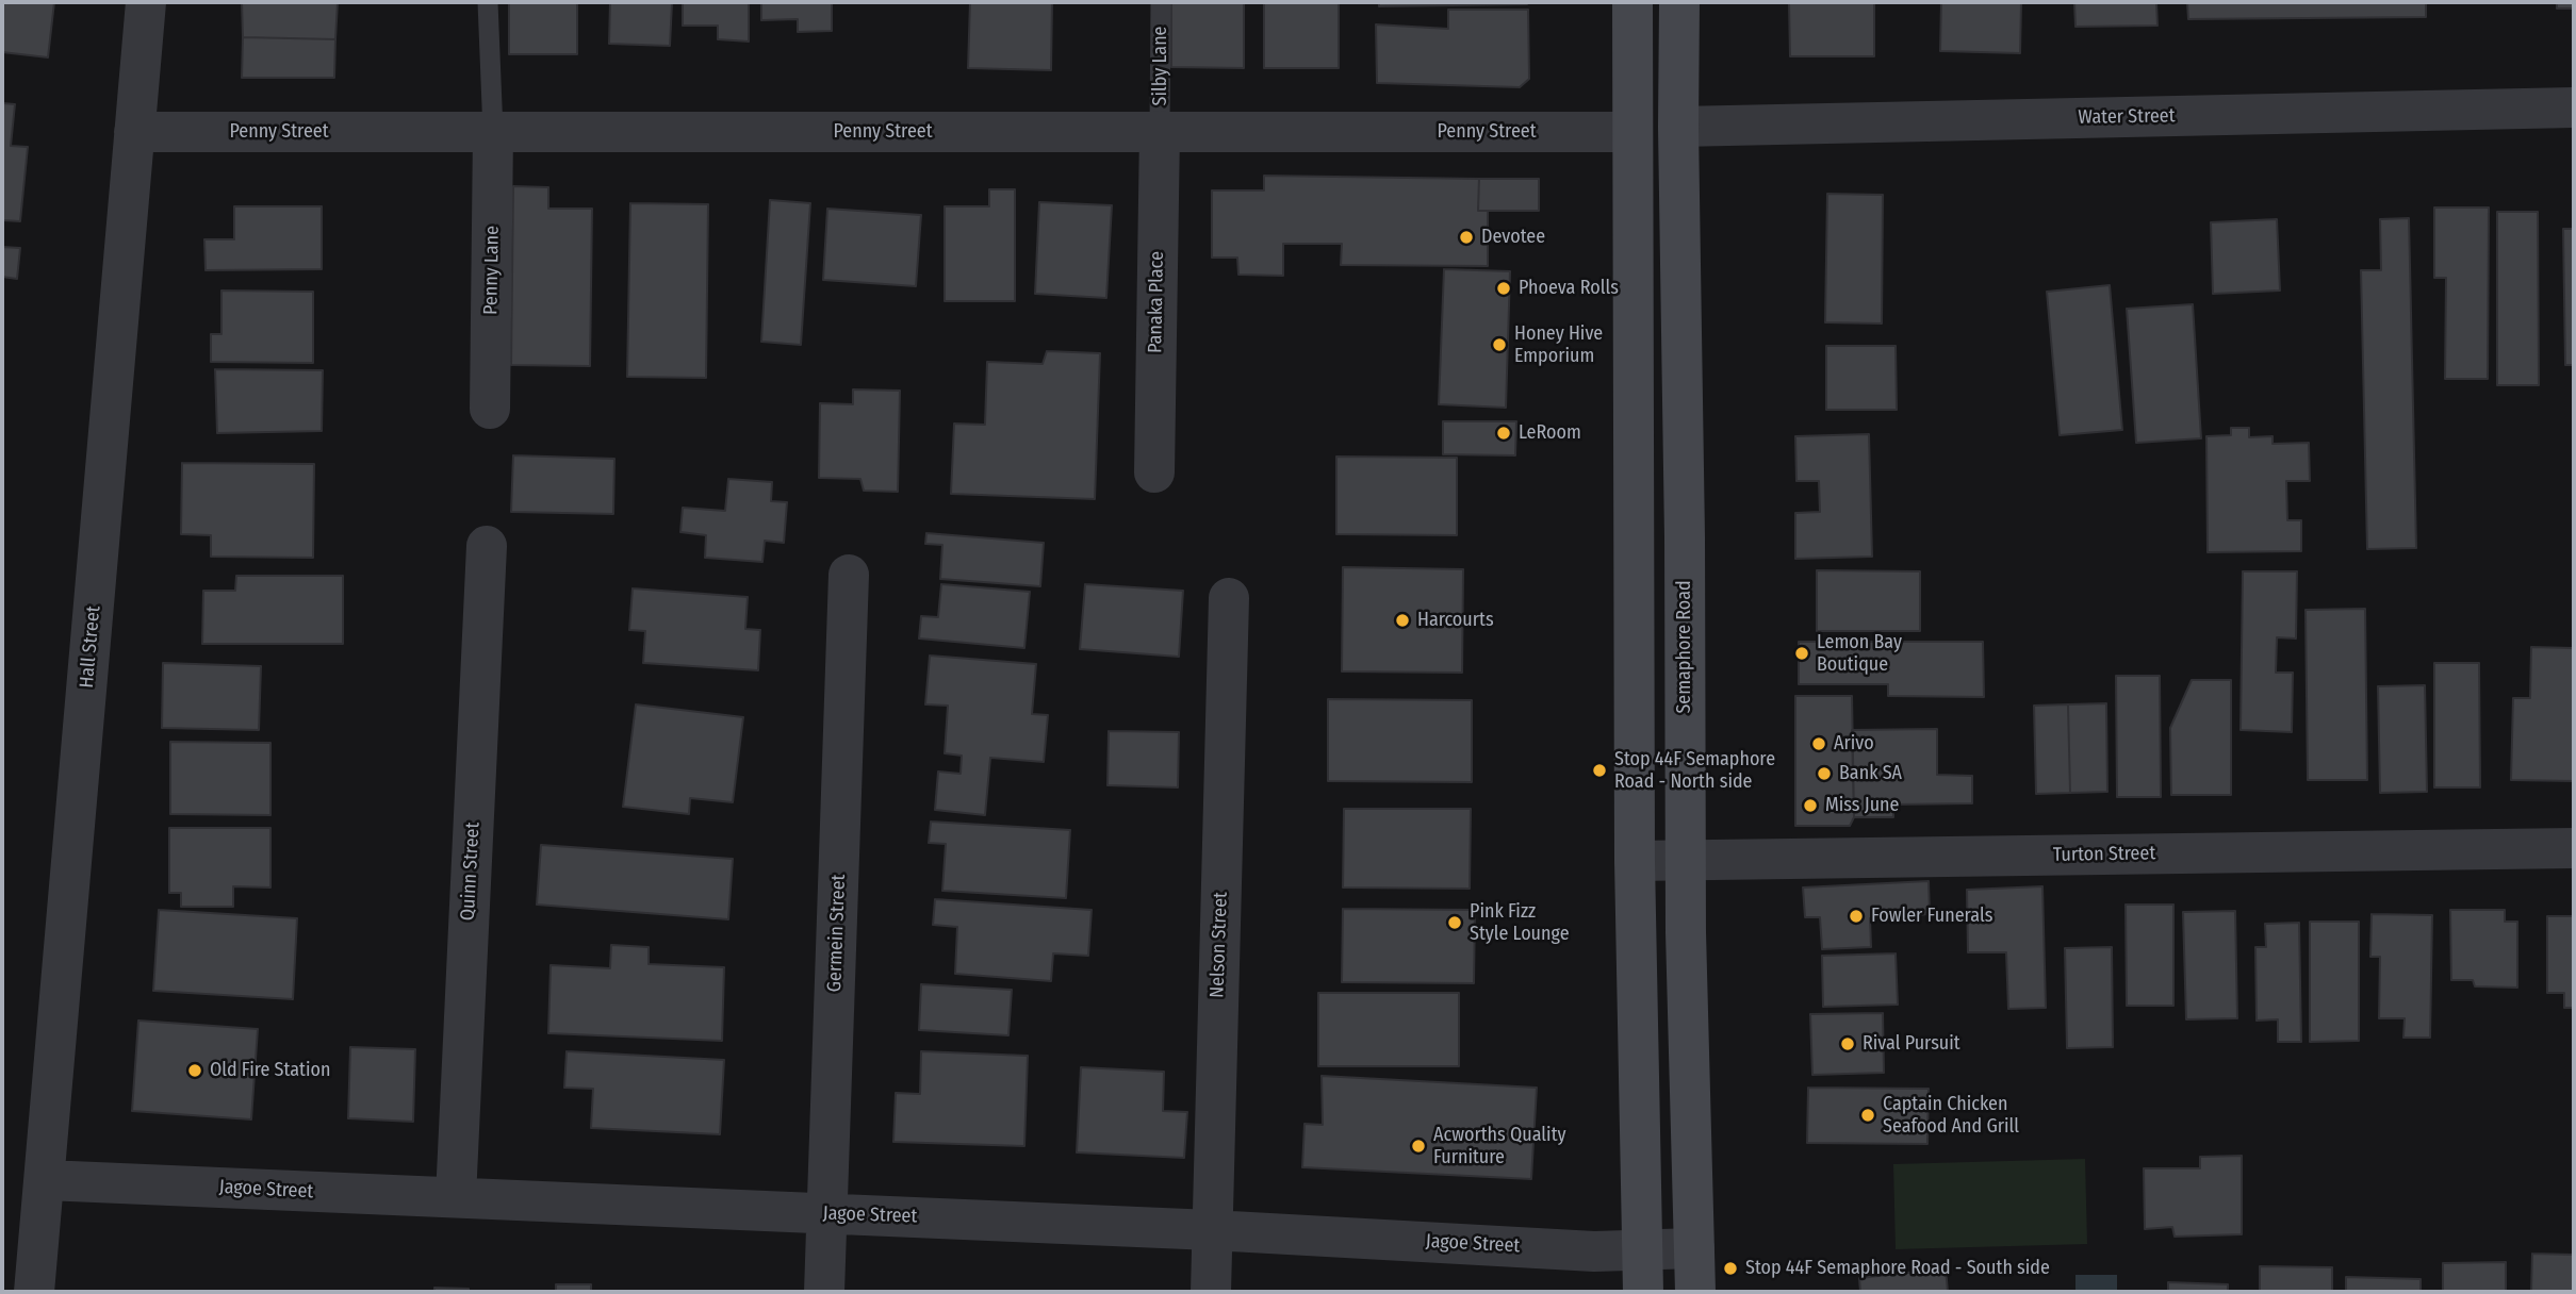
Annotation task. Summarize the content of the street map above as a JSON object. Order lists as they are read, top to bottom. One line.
{"streets":{"main road":["Semaphore Road"],"street":["Water Street","Penny Street","Penny Lane","Panaka Place","Hall Street","Turton Street","Quinn Street","Germein Street","Nelson Street","Jagoe Street"],"lane":["Silby Lane"]},"crossings":[["Silby Lane","Penny Street"],["Silby Lane","Panaka Place"],["Water Street","Semaphore Road"],["Penny Street","Penny Lane"],["Penny Street","Panaka Place"],["Penny Street","Hall Street"],["Hall Street","Jagoe Street"],["Semaphore Road","Turton Street"],["Semaphore Road","Jagoe Street"],["Quinn Street","Jagoe Street"],["Germein Street","Jagoe Street"],["Nelson Street","Jagoe Street"]],"places":["Devotee","Phoeva Rolls","Honey Hive Emporium","LeRoom","Harcourts","Lemon Bay Boutique","Arivo","Stop 44F Semaphore Road - North side","Bank SA","Miss June","Fowler Funerals","Pink Fizz Style Lounge","Rival Pursuit","Old Fire Station","Captain Chicken Seafood And Grill","Acworths Quality Furniture","Stop 44F Semaphore Road - South side"]}
